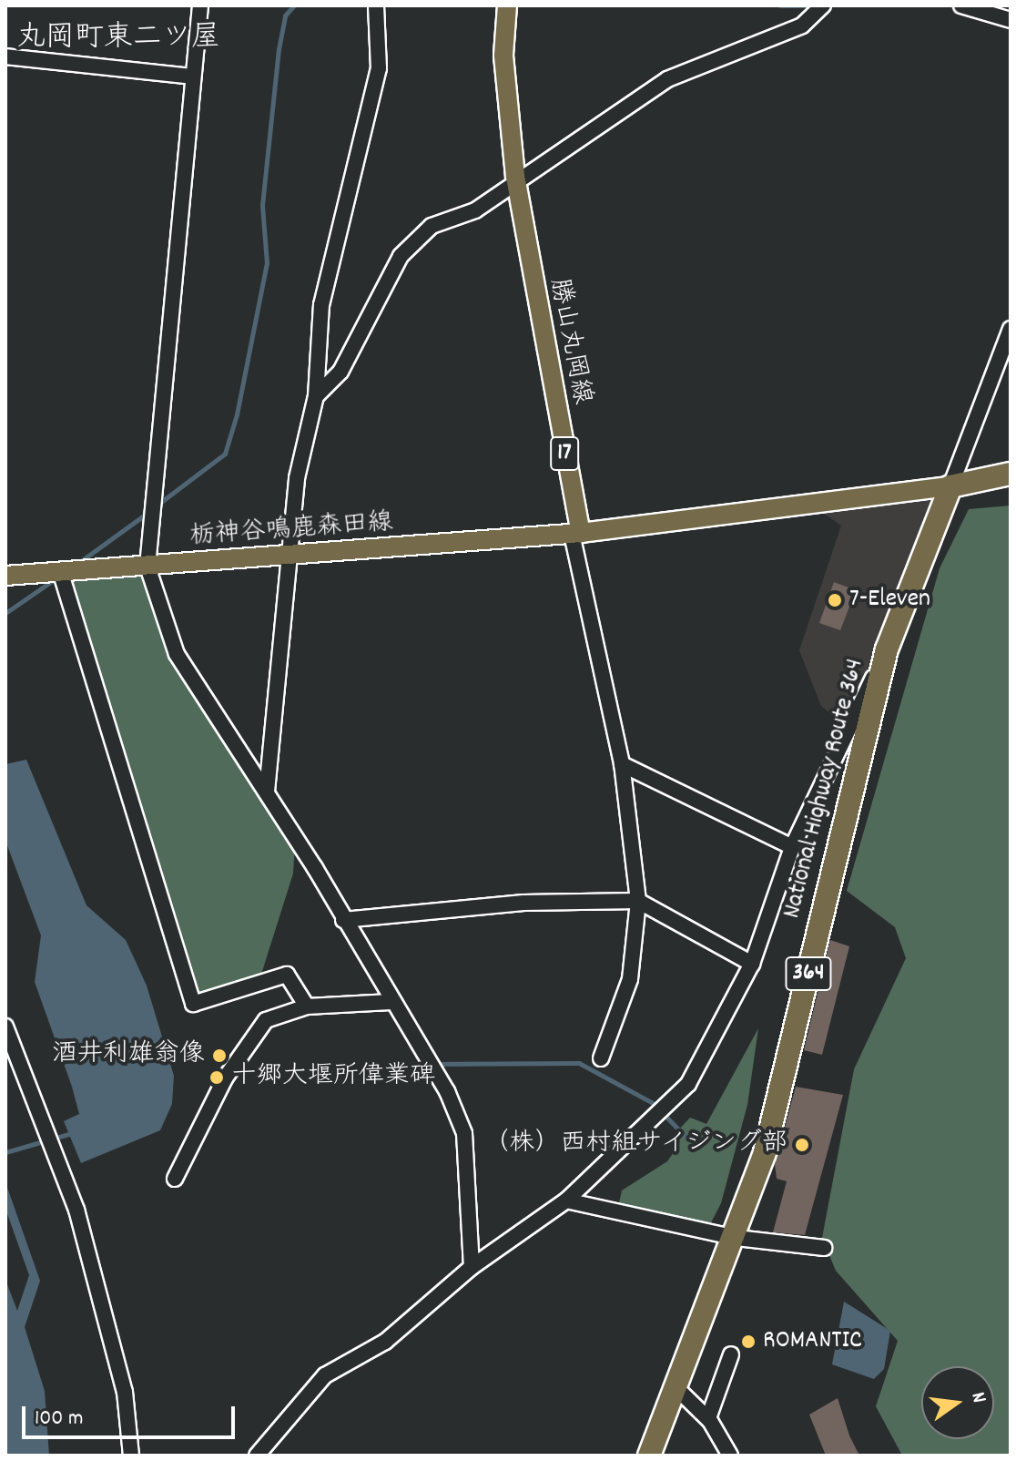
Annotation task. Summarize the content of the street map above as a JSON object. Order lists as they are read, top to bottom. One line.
{"streets":{"highway":["National Highway Route 364","364"],"main road":["勝山丸岡線","17","栃神谷鳴鹿森田線"]},"crossings":[["勝山丸岡線","栃神谷鳴鹿森田線"]],"districts":["丸岡町東二ツ屋"],"places":["7-Eleven","酒井利雄翁像","十郷大堰所偉業碑","（株）西村組サイジング部","ROMANTIC"],"scale_bar":"100 m","north":"right"}
